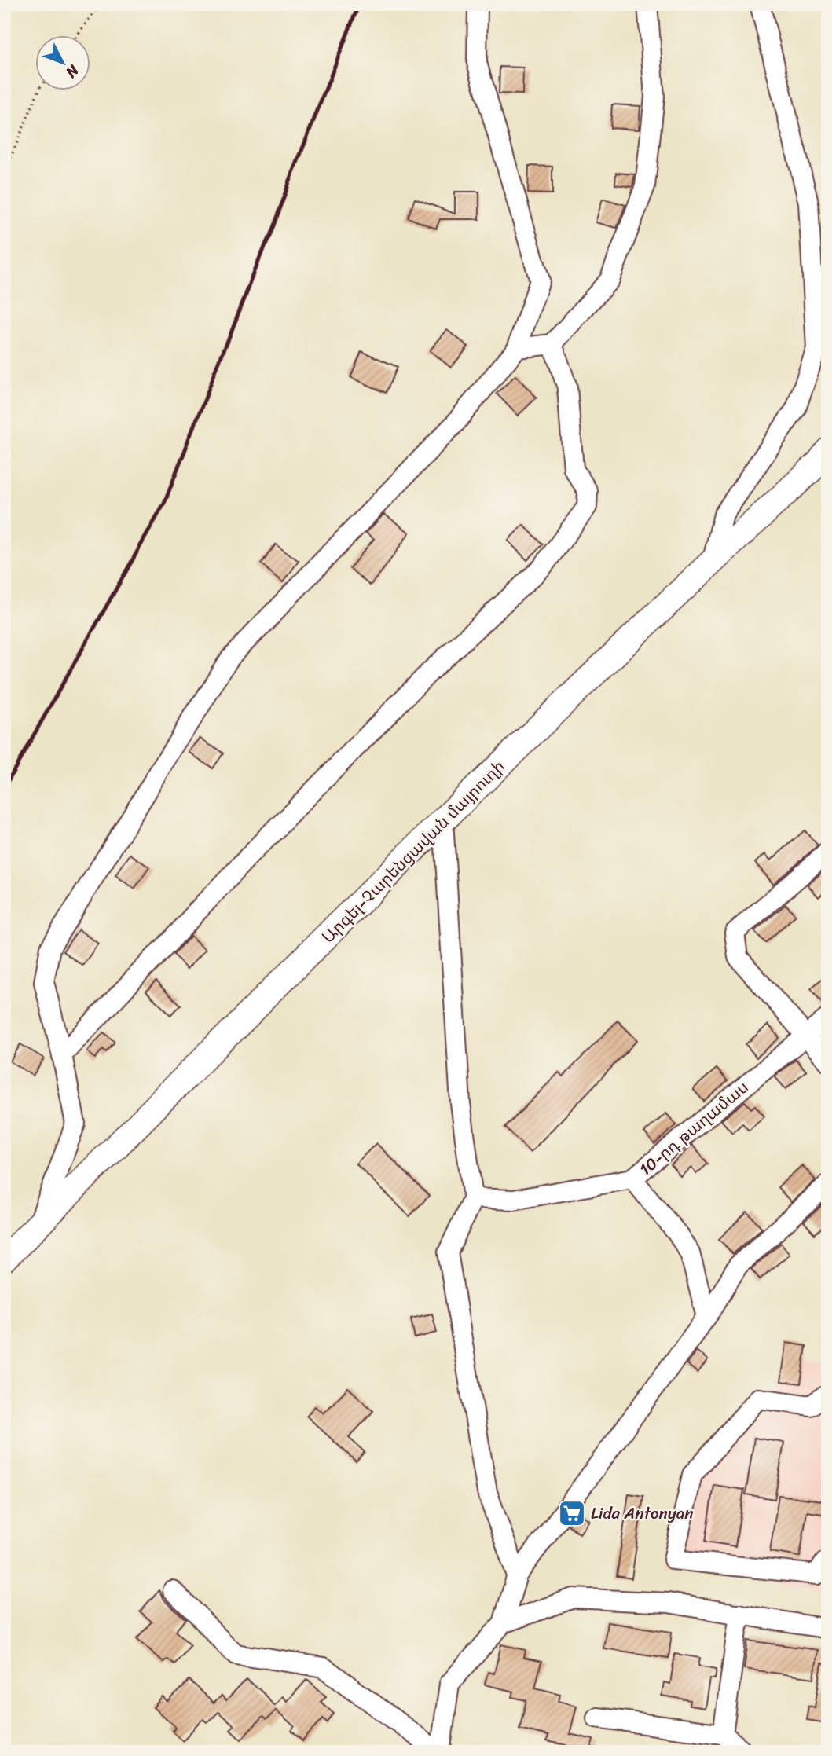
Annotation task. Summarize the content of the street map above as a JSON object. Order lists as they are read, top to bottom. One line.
{"streets":{"main road":["Արգել-Չարենցավան մայրուղի"],"street":["10-րդ թաղամաս"]},"places":{"supermarket":["Lida Antonyan"]},"north":"bottom right"}
